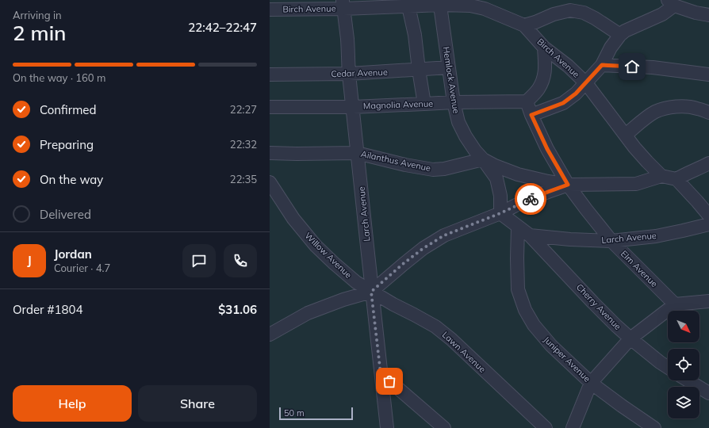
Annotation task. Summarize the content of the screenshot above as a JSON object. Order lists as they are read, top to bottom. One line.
{"streets":{"lane":["Birch Avenue","Cedar Avenue","Hemlock Avenue","Magnolia Avenue","Ailanthus Avenue","Larch Avenue","Willow Avenue","Elm Avenue","Cherry Avenue","Lawn Avenue","Juniper Avenue"]},"crossings":[["Birch Avenue","Hemlock Avenue"],["Birch Avenue","Larch Avenue"],["Cedar Avenue","Hemlock Avenue"],["Cedar Avenue","Larch Avenue"],["Hemlock Avenue","Magnolia Avenue"],["Hemlock Avenue","Ailanthus Avenue"],["Hemlock Avenue","Elm Avenue"],["Magnolia Avenue","Larch Avenue"],["Magnolia Avenue","Elm Avenue"],["Ailanthus Avenue","Larch Avenue"],["Larch Avenue","Willow Avenue"],["Larch Avenue","Elm Avenue"],["Larch Avenue","Cherry Avenue"],["Larch Avenue","Lawn Avenue"],["Willow Avenue","Lawn Avenue"]],"scale_bar":"50 m","north":"bottom right","page":{"heading":["2 min","Arriving in","22:42–22:47"],"panel":["Jordan","Courier · 4.7","Order #1804","$31.06"],"bar":"On the way · 160 m","list":[["Confirmed","22:27"],["Preparing","22:32"],["On the way","22:35"],"Delivered"],"round":"J","buttons":["Help","Share"],"scale":"50 m"}}
